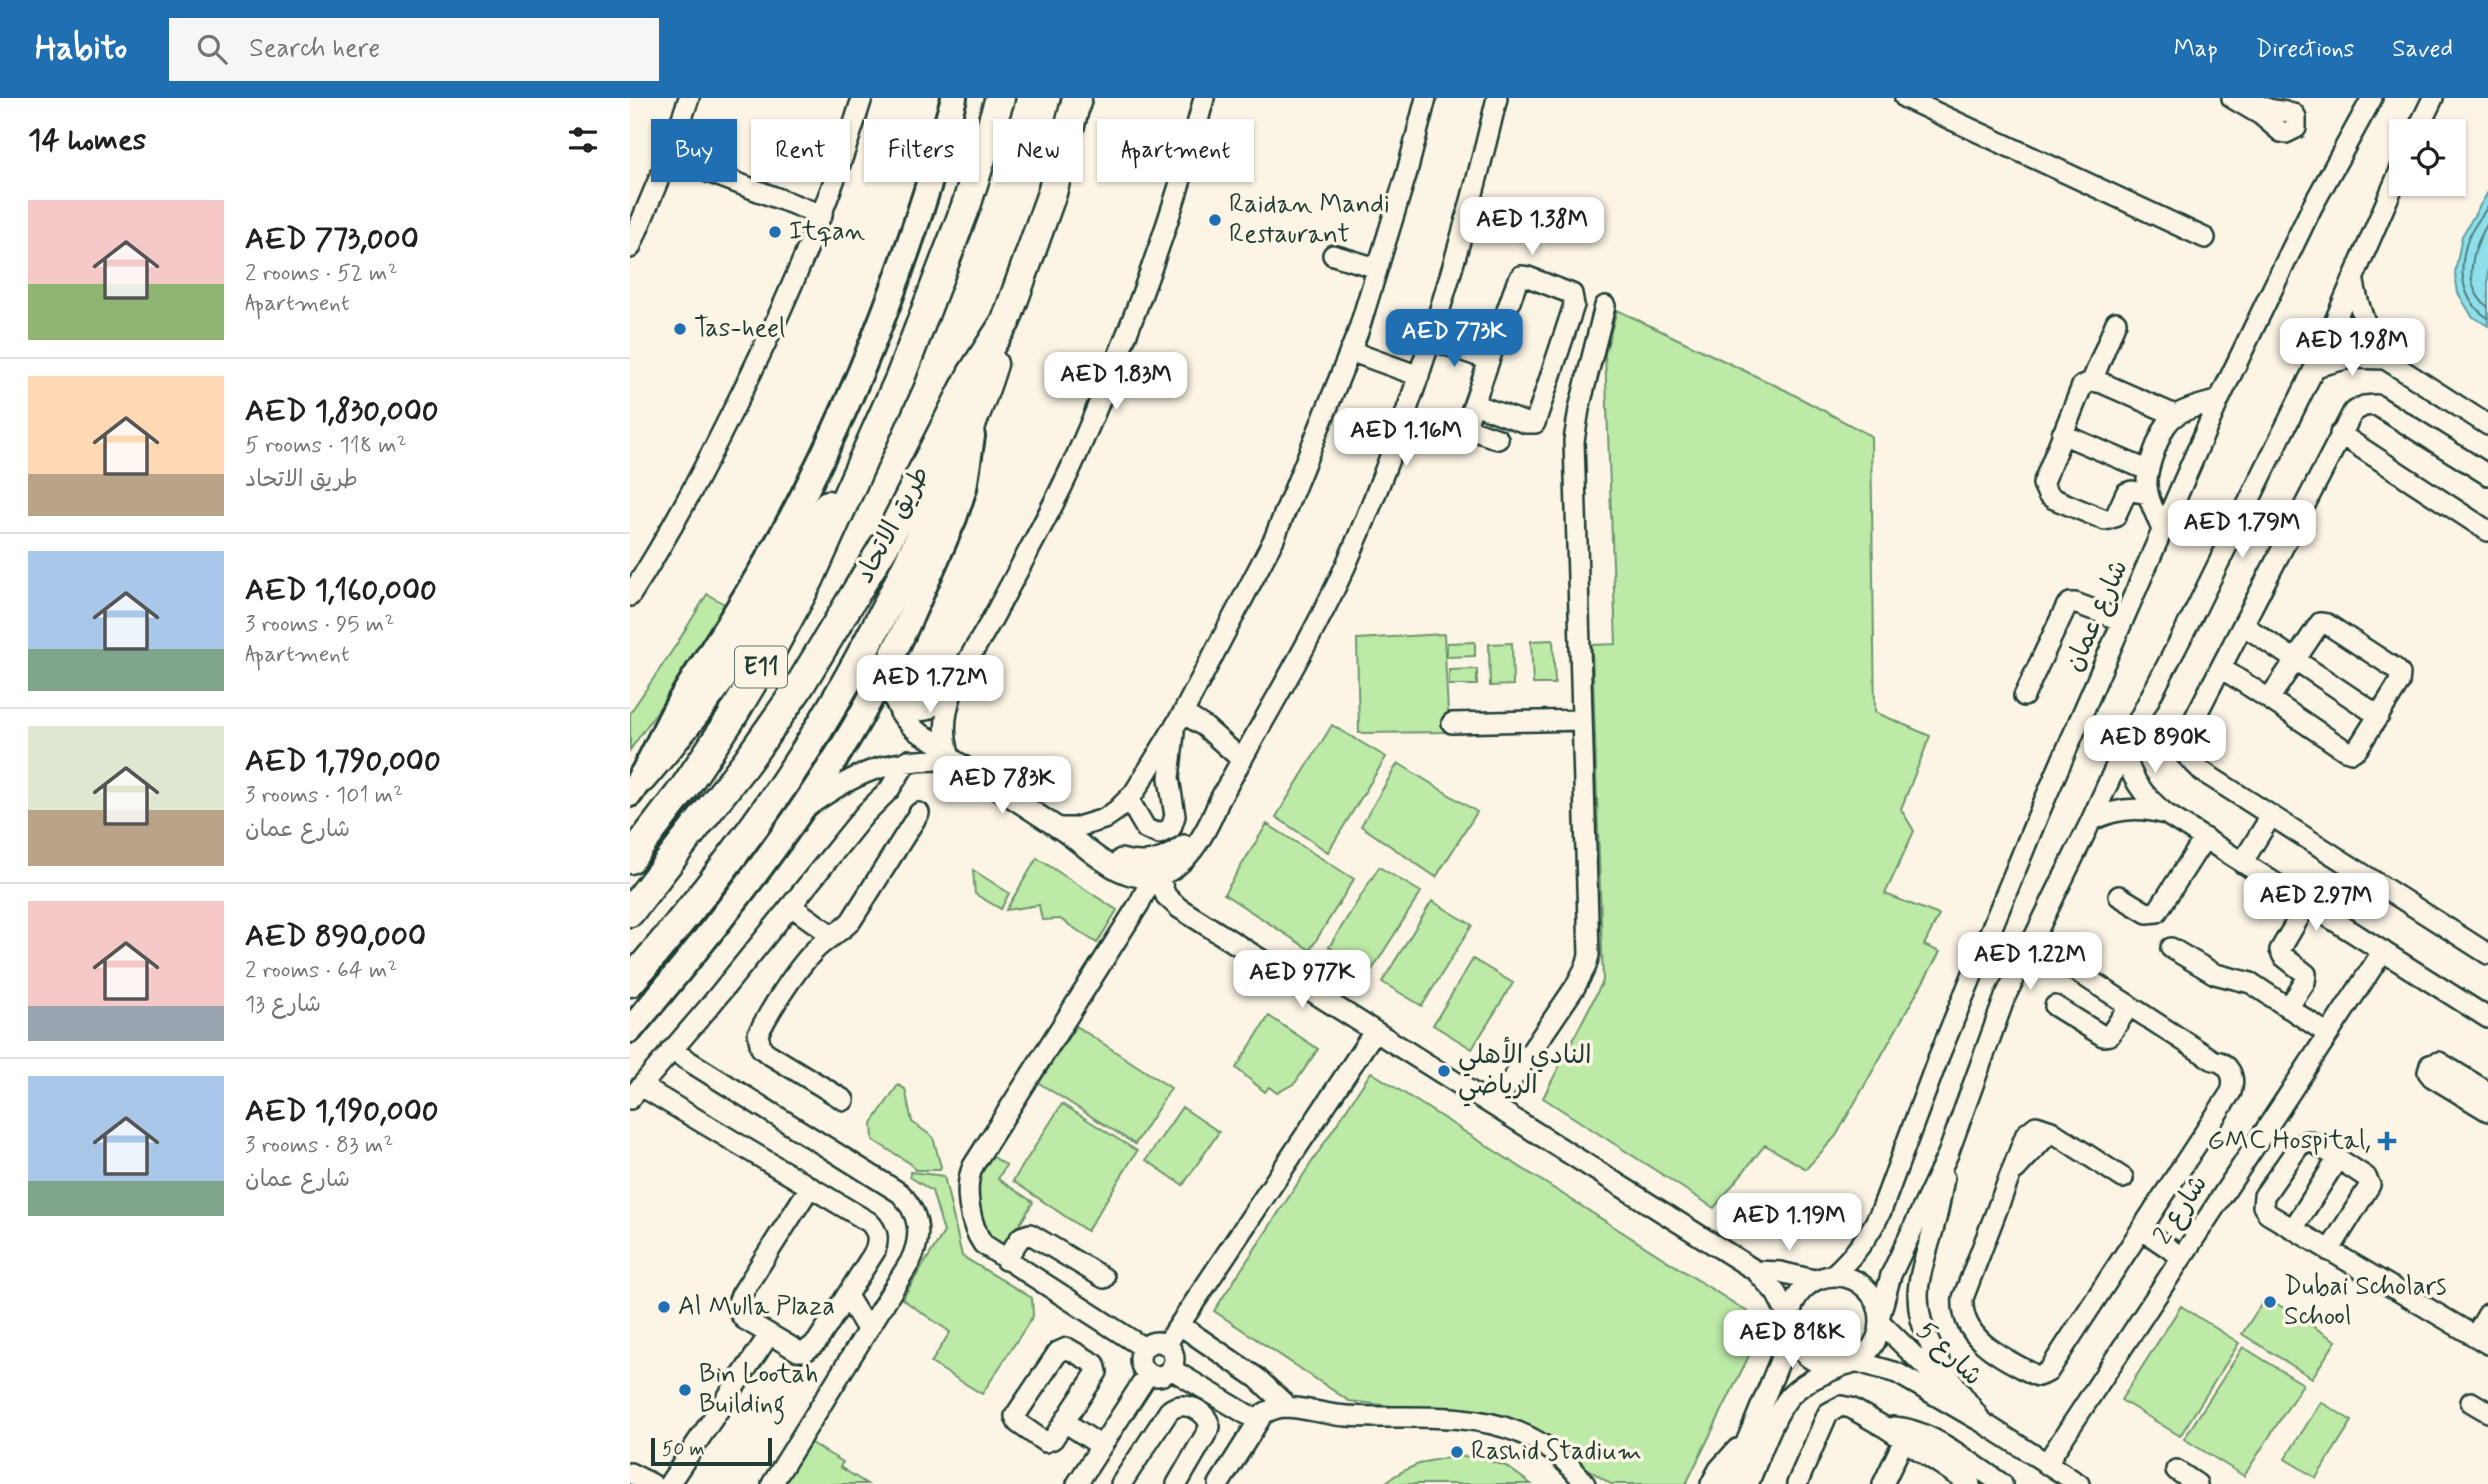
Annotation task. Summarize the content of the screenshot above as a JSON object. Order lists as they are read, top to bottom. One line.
{"streets":{"highway":["طريق الاتحاد","E11"],"street":["شارع عمان","شارع 2","شارع 5"]},"crossings":[["شارع عمان","شارع 5"],["شارع 2","شارع 5"]],"places":{"other":["Raidan Mandi Restaurant","Itqan","Tas-heel","النادي الأهلي الرياضي","Dubai Scholars School","Al Mulla Plaza","Bin Lootah Building","Rashid Stadium"],"health":["GMC Hospital,"]},"scale_bar":"50 m","page":{"header":"Habito","search":"Search here","nav":["Map","Directions","Saved"],"heading":"14 homes","chip":["Buy","Rent","Filters","New","Apartment"],"list":[{"name":"AED 773,000","note":"2 rooms · 52 m² · Apartment"},{"name":"AED 1,830,000","note":"5 rooms · 118 m² · طريق الاتحاد"},{"name":"AED 1,160,000","note":"3 rooms · 95 m² · Apartment"},{"name":"AED 1,790,000","note":"3 rooms · 101 m² · شارع عمان"},{"name":"AED 890,000","note":"2 rooms · 64 m² · شارع 13"},{"name":"AED 1,190,000","note":"3 rooms · 83 m² · شارع عمان"}],"price":["AED 1.38M","AED 773K","AED 1.98M","AED 1.83M","AED 1.16M","AED 1.79M","AED 1.72M","AED 890K","AED 783K","AED 2.97M","AED 1.22M","AED 977K","AED 1.19M","AED 818K"],"scale":"50 m"}}
